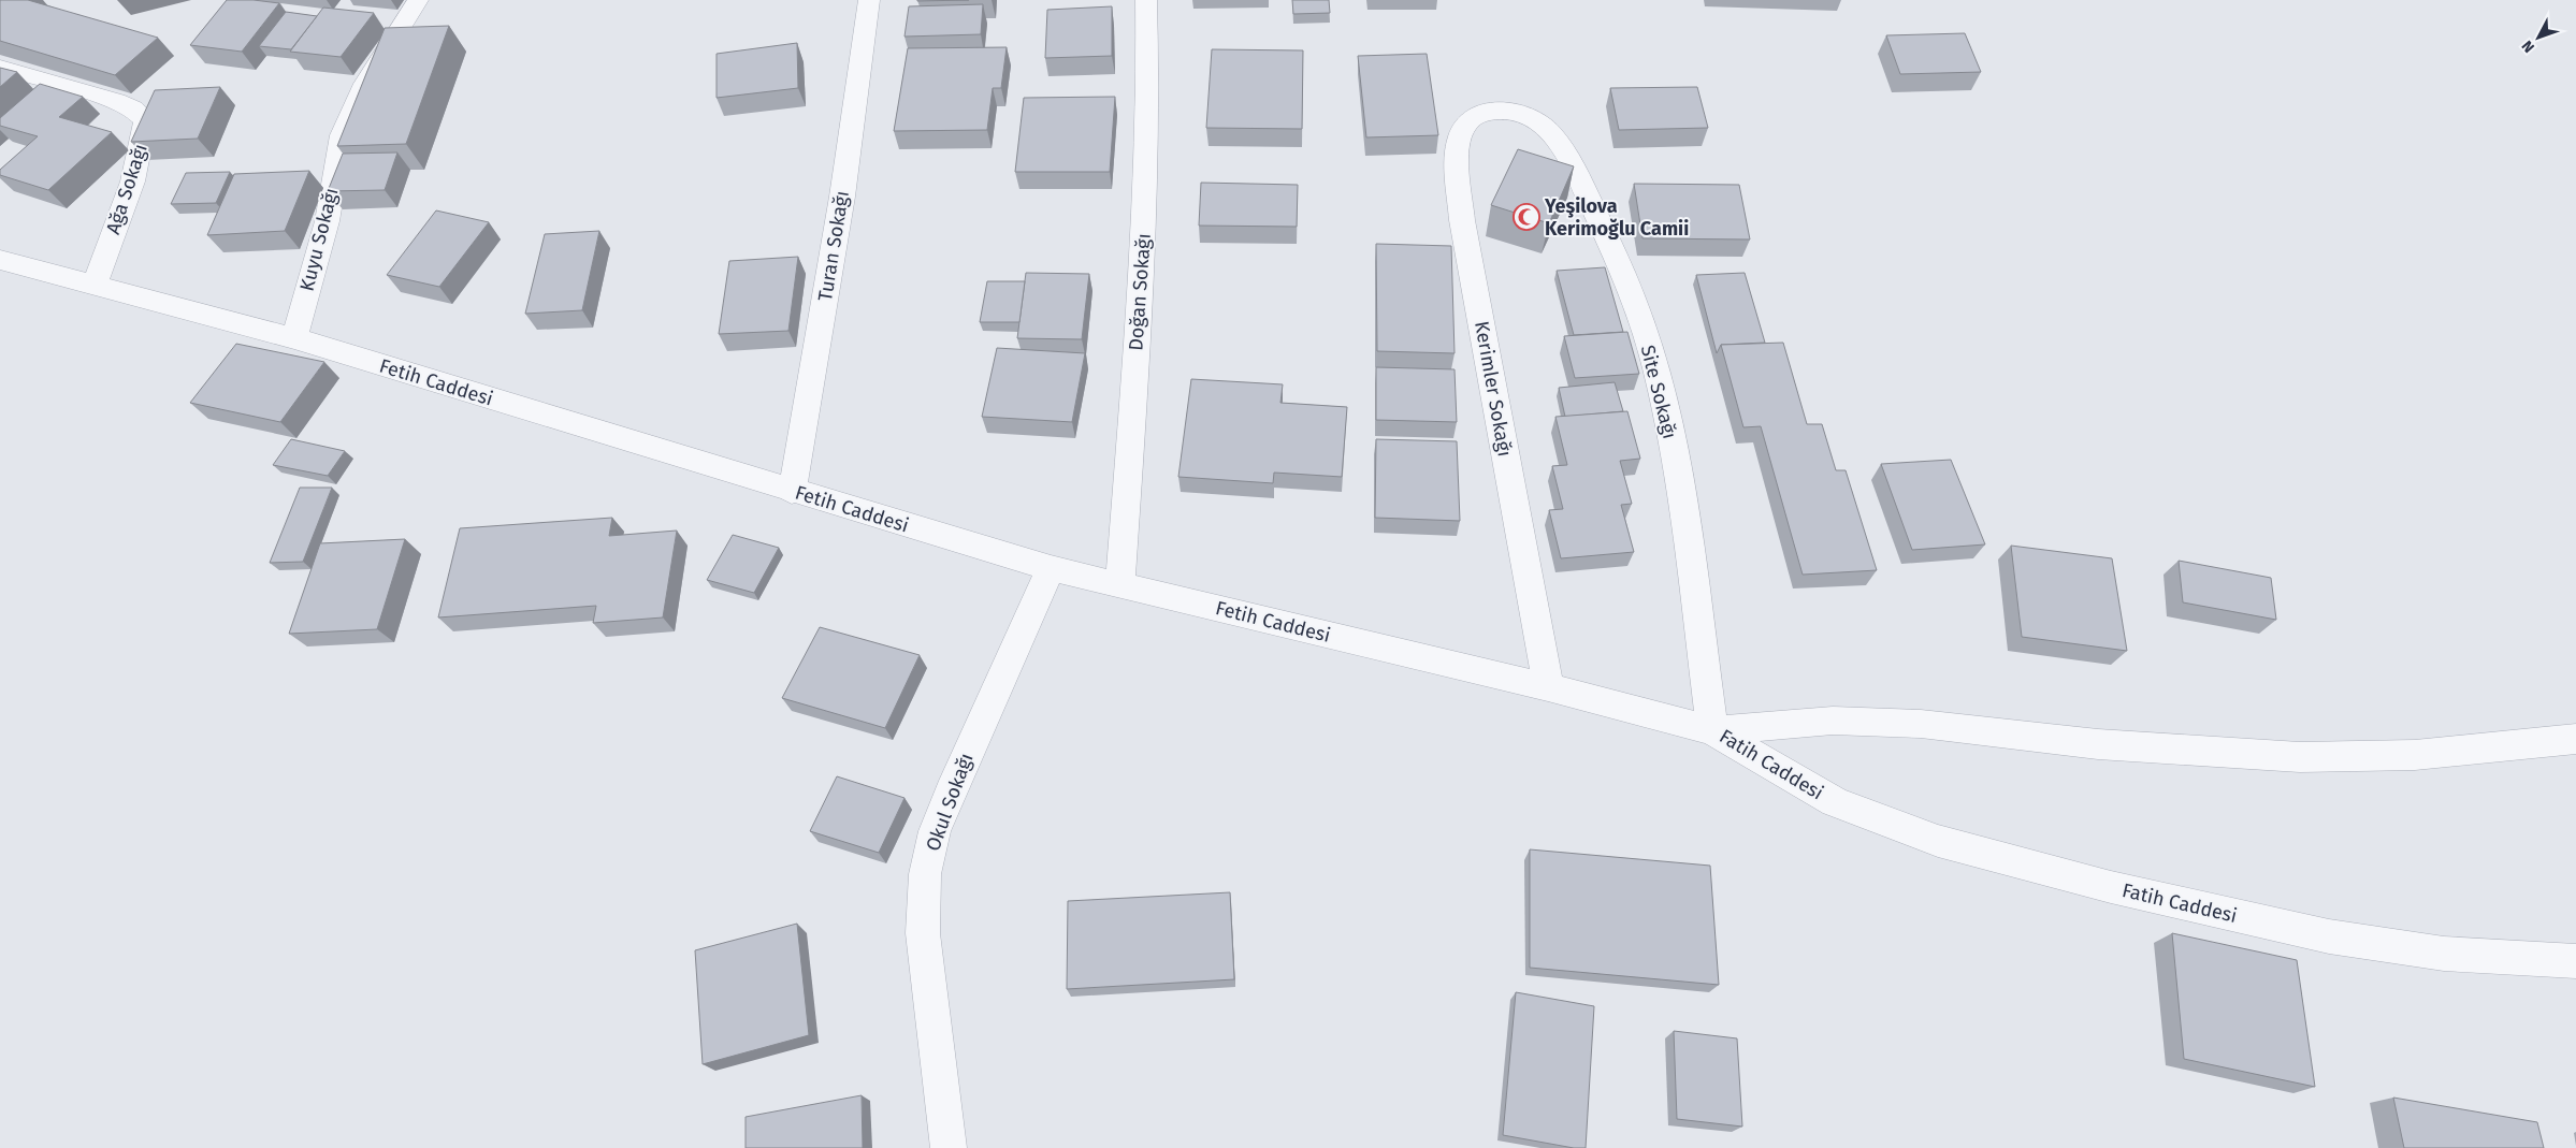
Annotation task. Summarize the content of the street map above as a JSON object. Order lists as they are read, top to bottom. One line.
{"streets":{"street":["Ağa Sokağı","Kuyu Sokağı","Turan Sokağı","Doğan Sokağı","Fetih Caddesi","Kerimler Sokağı","Site Sokağı","Fatih Caddesi","Okul Sokağı"]},"crossings":[["Ağa Sokağı","Fetih Caddesi"],["Kuyu Sokağı","Fetih Caddesi"],["Turan Sokağı","Fetih Caddesi"],["Doğan Sokağı","Fetih Caddesi"],["Fetih Caddesi","Kerimler Sokağı"],["Fetih Caddesi","Site Sokağı"],["Fetih Caddesi","Fatih Caddesi"],["Fetih Caddesi","Okul Sokağı"],["Kerimler Sokağı","Site Sokağı"],["Site Sokağı","Fatih Caddesi"]],"places":{"mosque":["Yeşilova Kerimoğlu Camii"]},"north":"bottom left"}
